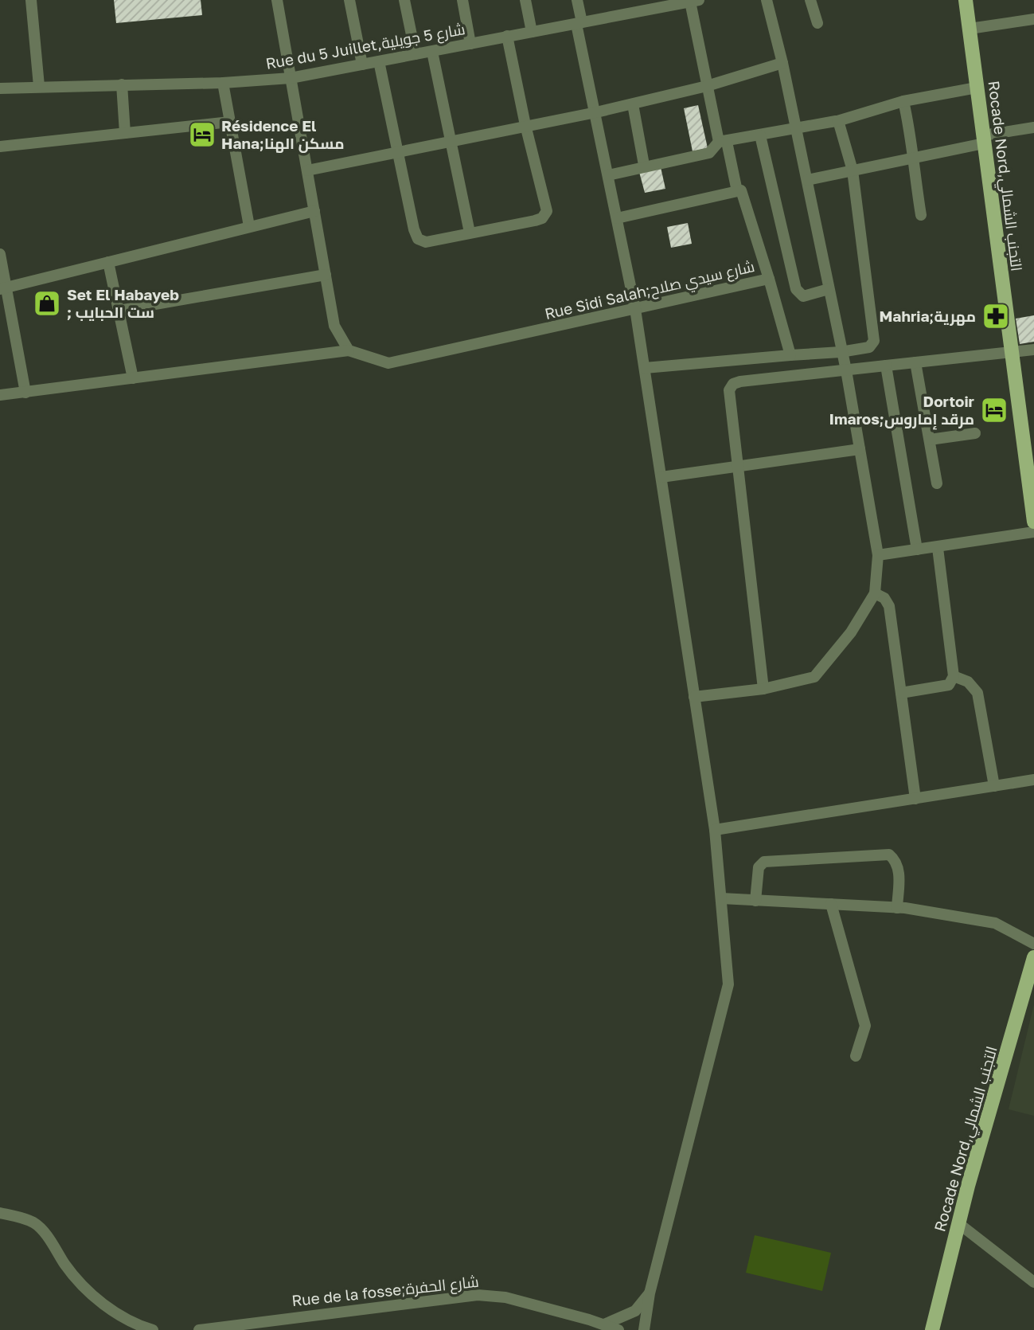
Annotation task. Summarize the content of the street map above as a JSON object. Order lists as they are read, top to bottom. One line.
{"streets":{"main road":["Rocade Nord,التجنب الشمالي"],"street":["Rue du 5 Juillet,شارع 5 جويلية","Rue Sidi Salah;شارع سيدي صلاح","Rue de la fosse;شارع الحفرة"]},"places":{"hotel":["Résidence El Hana;مسكن الهنا","Dortoir Imaros;مرقد إماروس"],"shop":["Set El Habayeb ; ست الحبايب"],"pharmacy":["Mahria;مهرية"]}}
